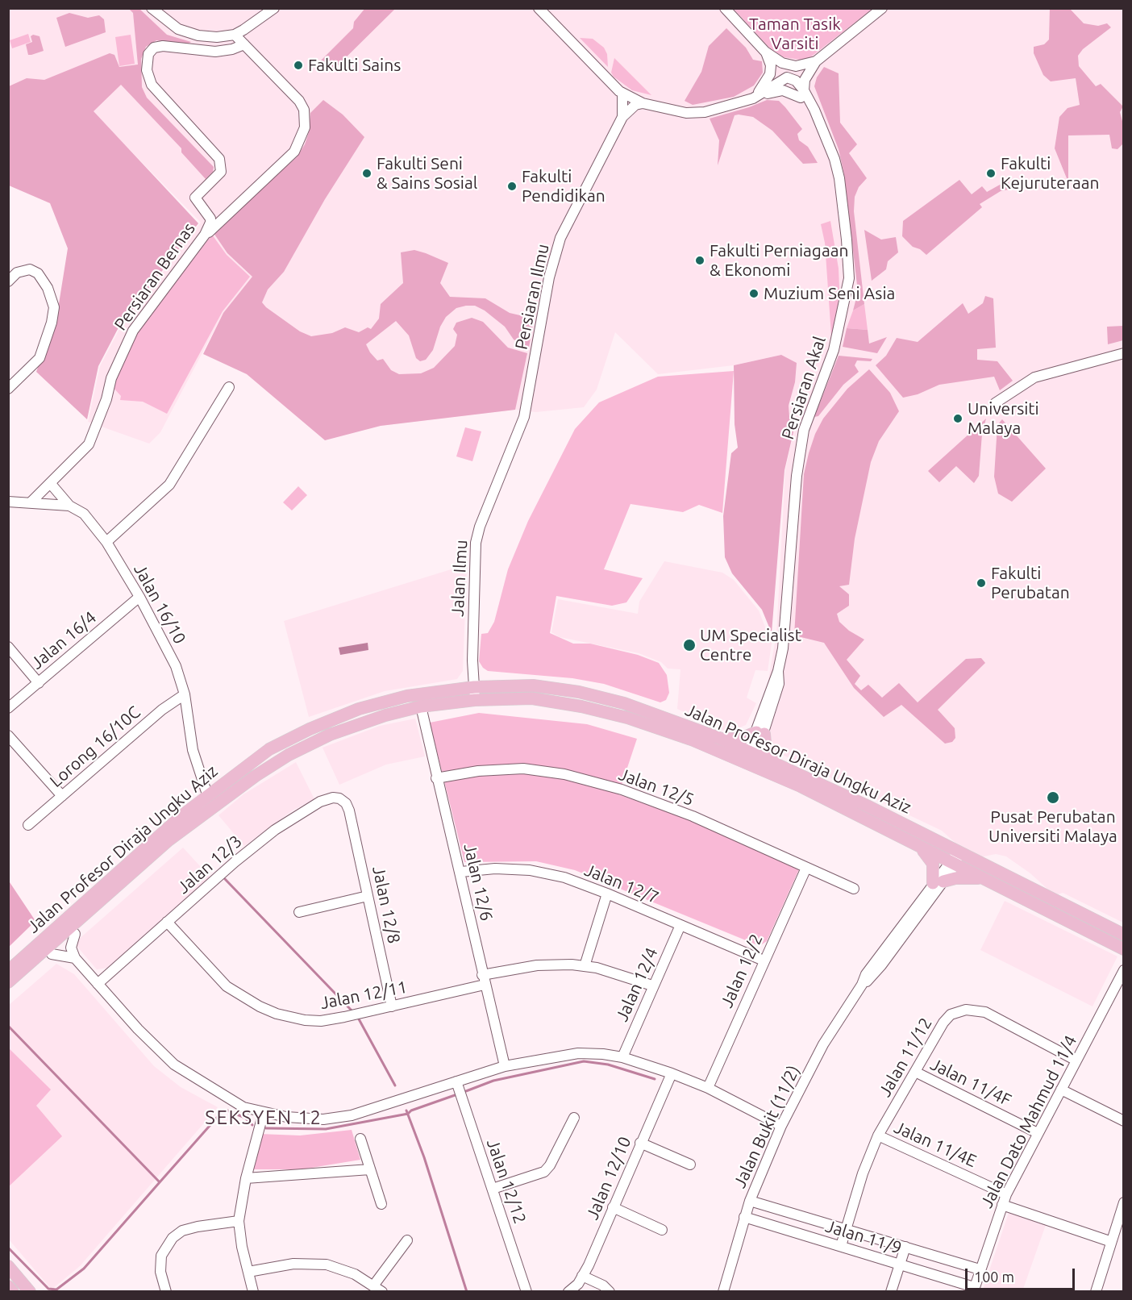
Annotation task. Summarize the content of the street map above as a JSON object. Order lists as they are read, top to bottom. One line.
{"streets":{"main road":["Jalan Profesor Diraja Ungku Aziz"],"street":["Persiaran Bernas","Persiaran Ilmu","Persiaran Akal","Jalan Ilmu","Jalan 16/10","Jalan 16/4","Lorong 16/10C","Jalan 12/5","Jalan 12/3","Jalan 12/6","Jalan 12/7","Jalan 12/8","Jalan 12/2","Jalan 12/4","Jalan 12/11","Jalan 11/12","Jalan 11/4F","Jalan Dato Mahmud 11/4","Jalan Bukit (11/2)","Jalan 11/4E","Jalan 12/10","Jalan 12/12","Jalan 11/9"]},"crossings":[["Persiaran Bernas","Jalan 16/10"],["Persiaran Ilmu","Jalan Ilmu"],["Persiaran Akal","Jalan Profesor Diraja Ungku Aziz"],["Jalan Ilmu","Jalan Profesor Diraja Ungku Aziz"],["Jalan 16/10","Jalan 16/4"],["Jalan 16/10","Lorong 16/10C"],["Jalan 16/10","Jalan Profesor Diraja Ungku Aziz"],["Jalan Profesor Diraja Ungku Aziz","Jalan 12/6"],["Jalan Profesor Diraja Ungku Aziz","Jalan Bukit (11/2)"],["Jalan 12/5","Jalan 12/6"],["Jalan 12/5","Jalan 12/2"],["Jalan 12/3","Jalan 12/8"],["Jalan 12/3","Jalan 12/11"],["Jalan 12/6","Jalan 12/7"],["Jalan 12/6","Jalan 12/11"],["Jalan 12/7","Jalan 12/2"],["Jalan 12/7","Jalan 12/4"],["Jalan 12/8","Jalan 12/11"],["Jalan 11/12","Jalan 11/4F"],["Jalan 11/12","Jalan Dato Mahmud 11/4"],["Jalan 11/12","Jalan 11/4E"],["Jalan 11/12","Jalan 11/9"],["Jalan 11/4F","Jalan Dato Mahmud 11/4"],["Jalan Dato Mahmud 11/4","Jalan 11/4E"],["Jalan Dato Mahmud 11/4","Jalan 11/9"],["Jalan Bukit (11/2)","Jalan 11/9"]],"districts":["SEKSYEN 12"],"parks":["Taman Tasik Varsiti"],"places":["Fakulti Sains","Fakulti Seni & Sains Sosial","Fakulti Kejuruteraan","Fakulti Pendidikan","Fakulti Perniagaan & Ekonomi","Muzium Seni Asia","Universiti Malaya","Fakulti Perubatan","UM Specialist Centre","Pusat Perubatan Universiti Malaya"],"scale_bar":"100 m"}
